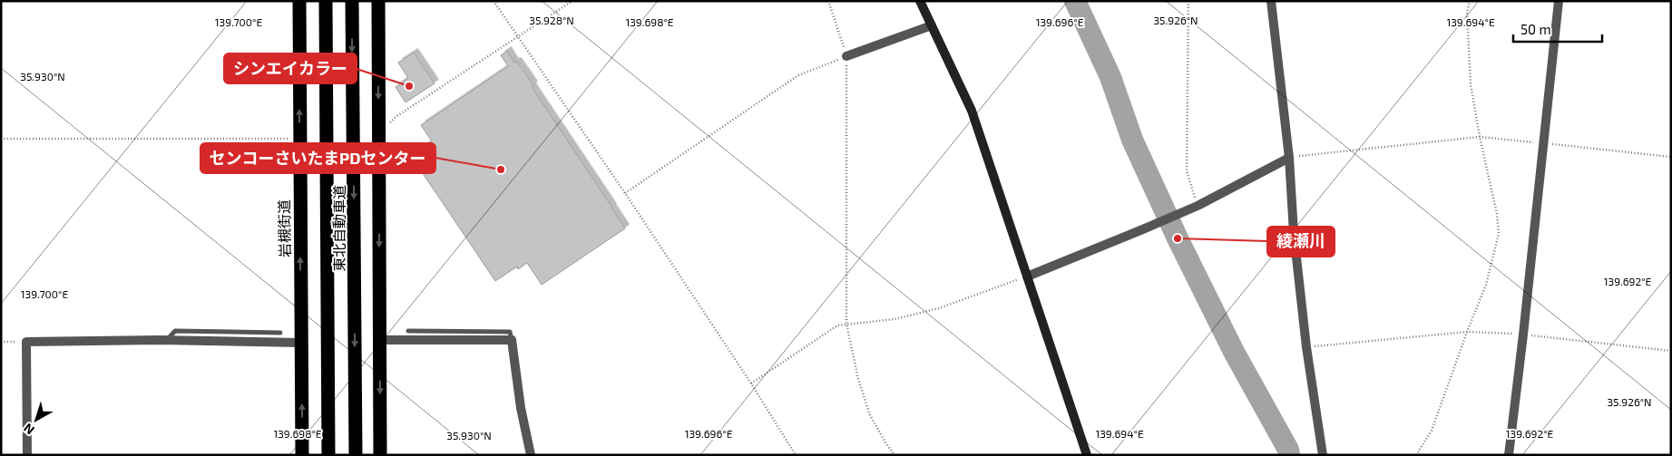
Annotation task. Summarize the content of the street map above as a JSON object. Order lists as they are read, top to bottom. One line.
{"streets":{"highway":["岩槻街道","東北自動車道"]},"places":["シンエイカラー","センコーさいたまPDセンター","綾瀬川"],"scale_bar":"50 m","north":"bottom left","coordinates":["35.928°N","35.926°N","139.700°E","139.698°E","139.696°E","139.694°E","35.930°N","139.692°E"]}
